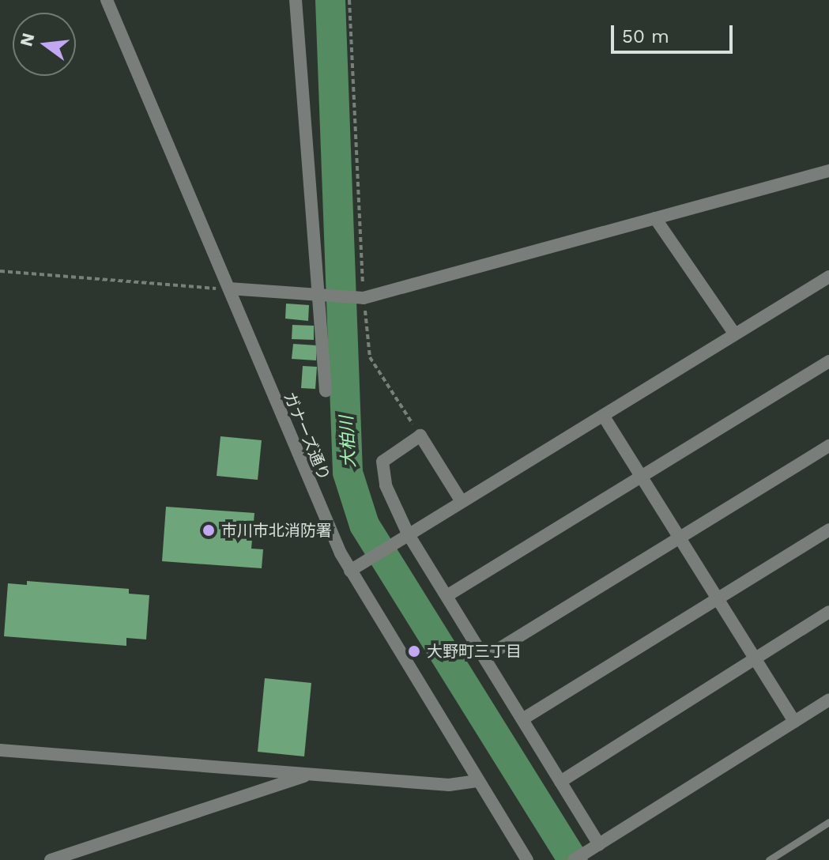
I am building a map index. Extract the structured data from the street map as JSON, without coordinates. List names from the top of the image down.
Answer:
{
  "streets": {
    "street": ["ガナーズ通り"]
  },
  "water": ["大柏川"],
  "places": ["市川市北消防署", "大野町三丁目"],
  "scale_bar": "50 m",
  "north": "left"
}
